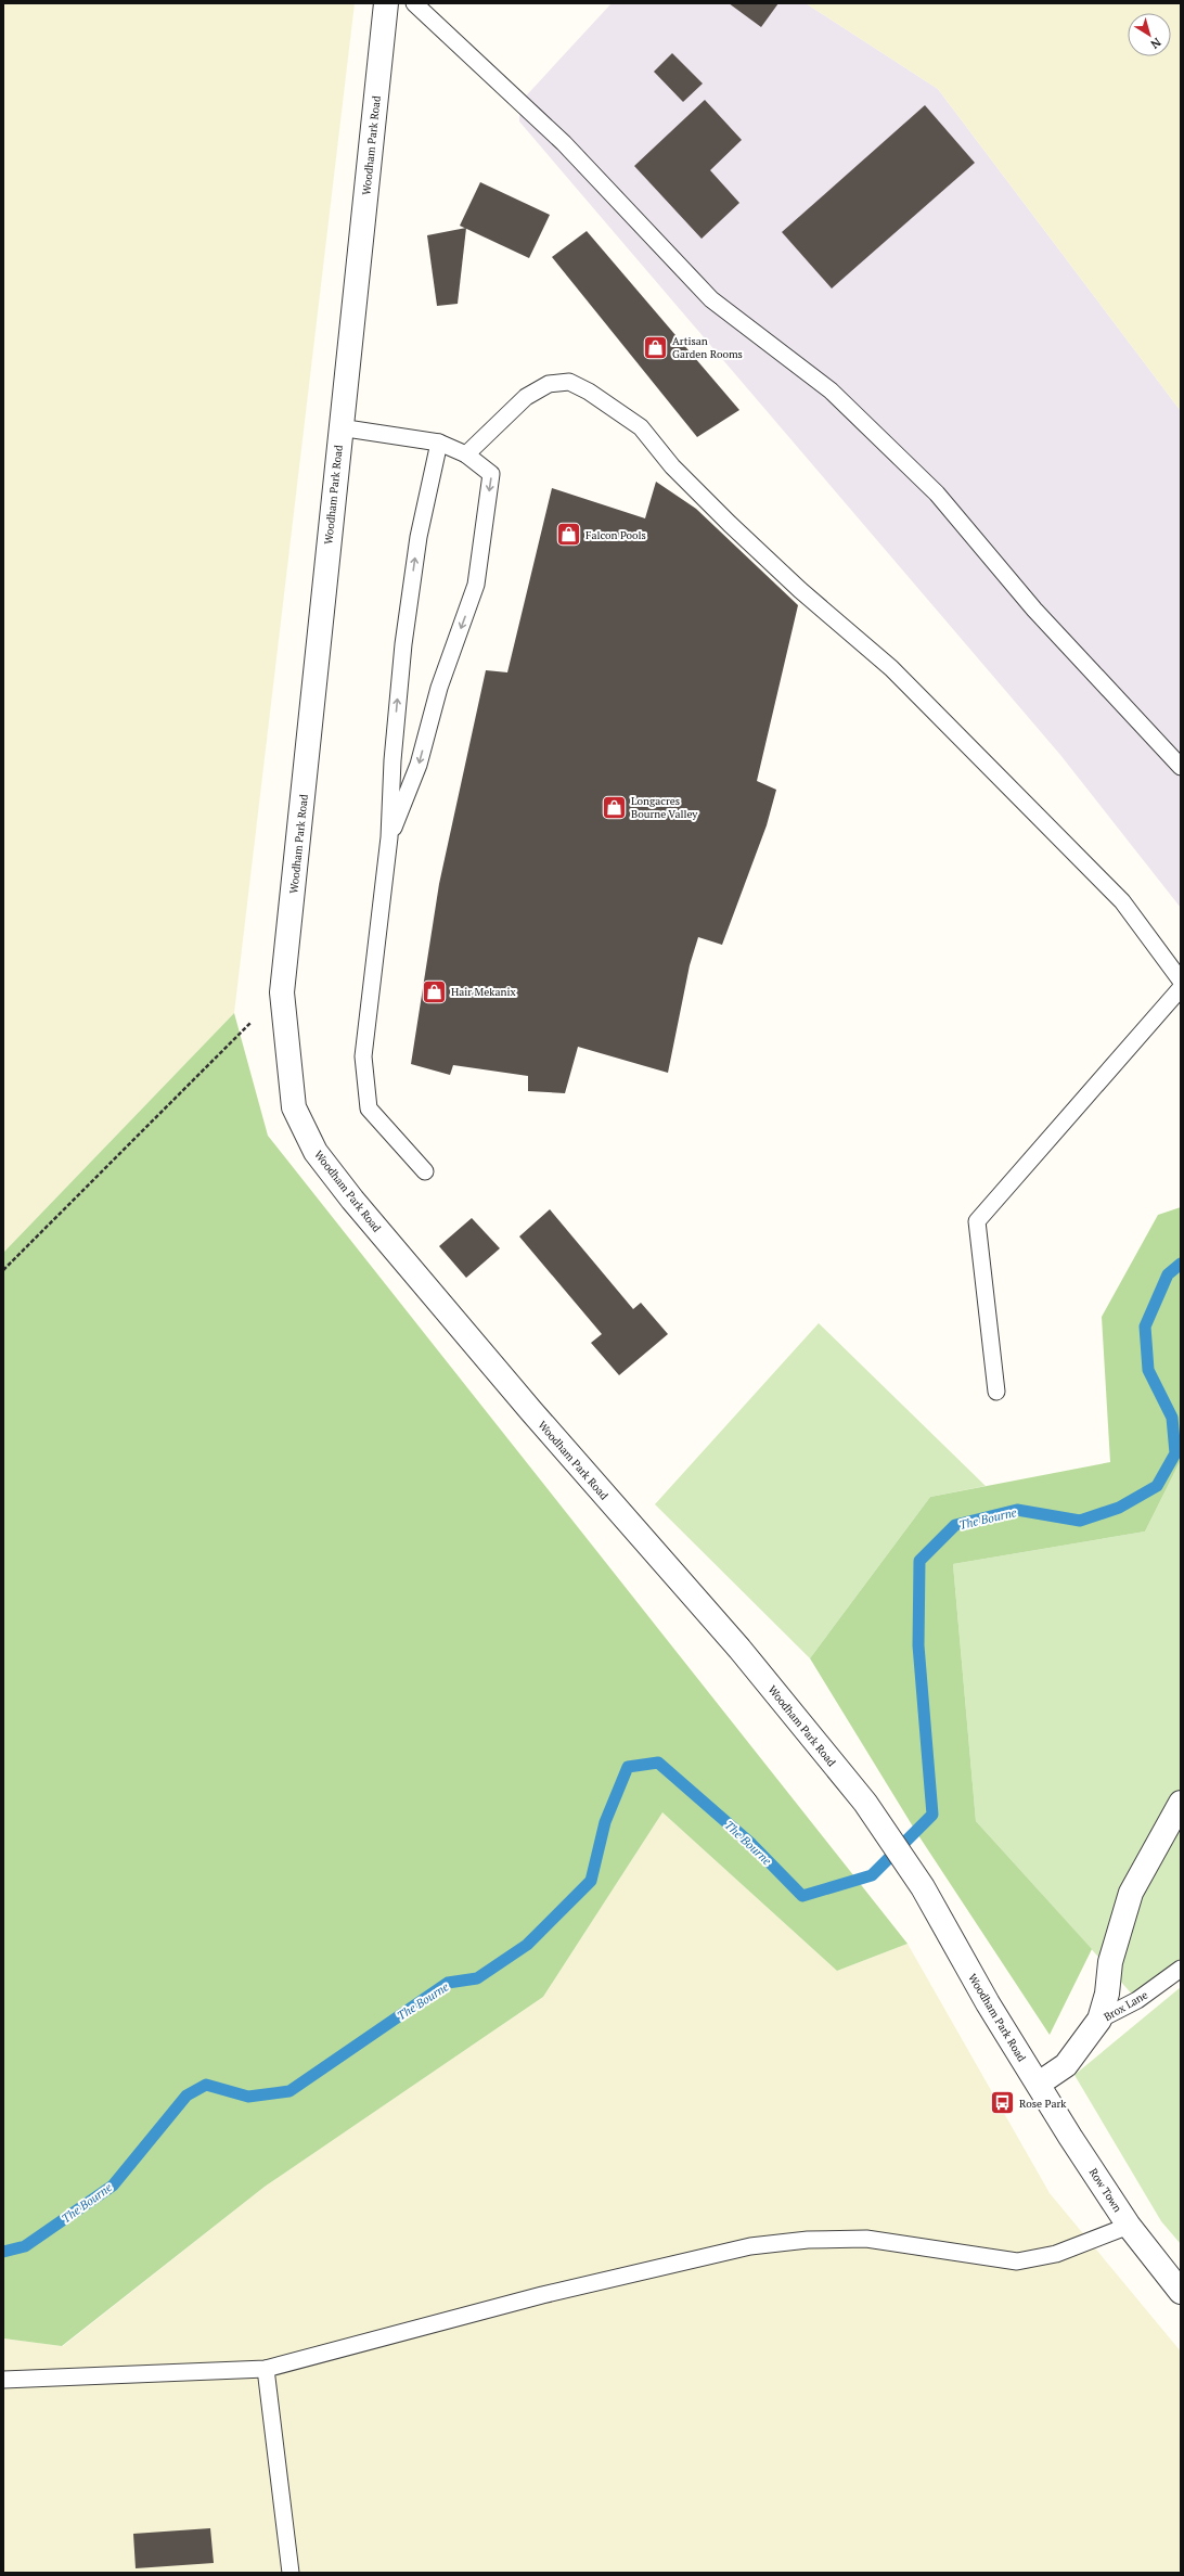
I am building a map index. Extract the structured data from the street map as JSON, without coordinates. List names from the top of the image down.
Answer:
{
  "streets": {
    "street": ["Woodham Park Road", "Brox Lane", "Row Town"]
  },
  "crossings": [
    ["Woodham Park Road", "Brox Lane"],
    ["Woodham Park Road", "Row Town"],
    ["Brox Lane", "Row Town"]
  ],
  "water": ["The Bourne"],
  "places": {
    "shop": [
      "Artisan Garden Rooms",
      "Falcon Pools",
      "Longacres Bourne Valley",
      "Hair Mekanix"
    ],
    "bus stop": ["Rose Park"]
  },
  "north": "bottom right"
}
